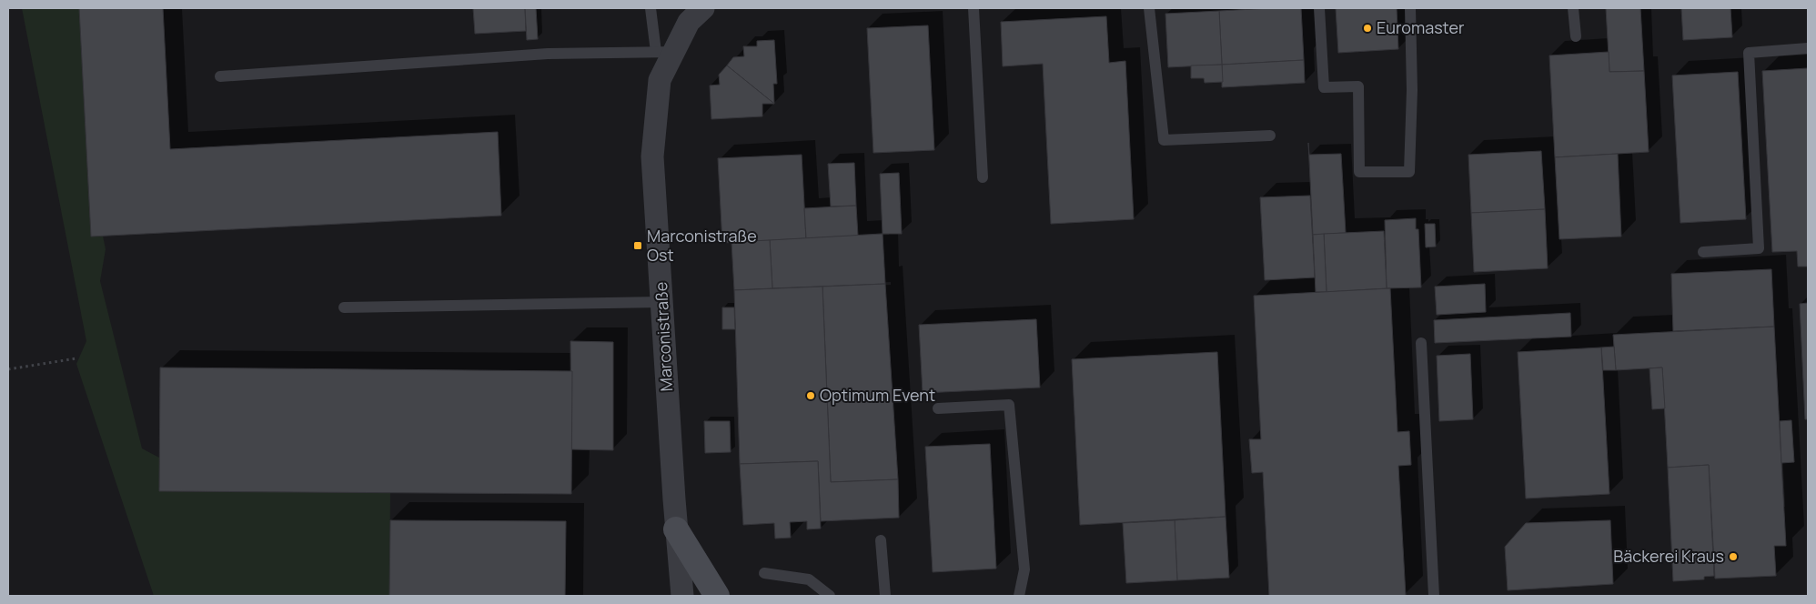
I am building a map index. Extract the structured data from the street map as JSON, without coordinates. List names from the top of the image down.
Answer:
{
  "streets": {
    "street": ["Marconistraße"]
  },
  "places": {
    "other": ["Euromaster", "Optimum Event", "Bäckerei Kraus"],
    "transit": ["Marconistraße Ost"]
  }
}
